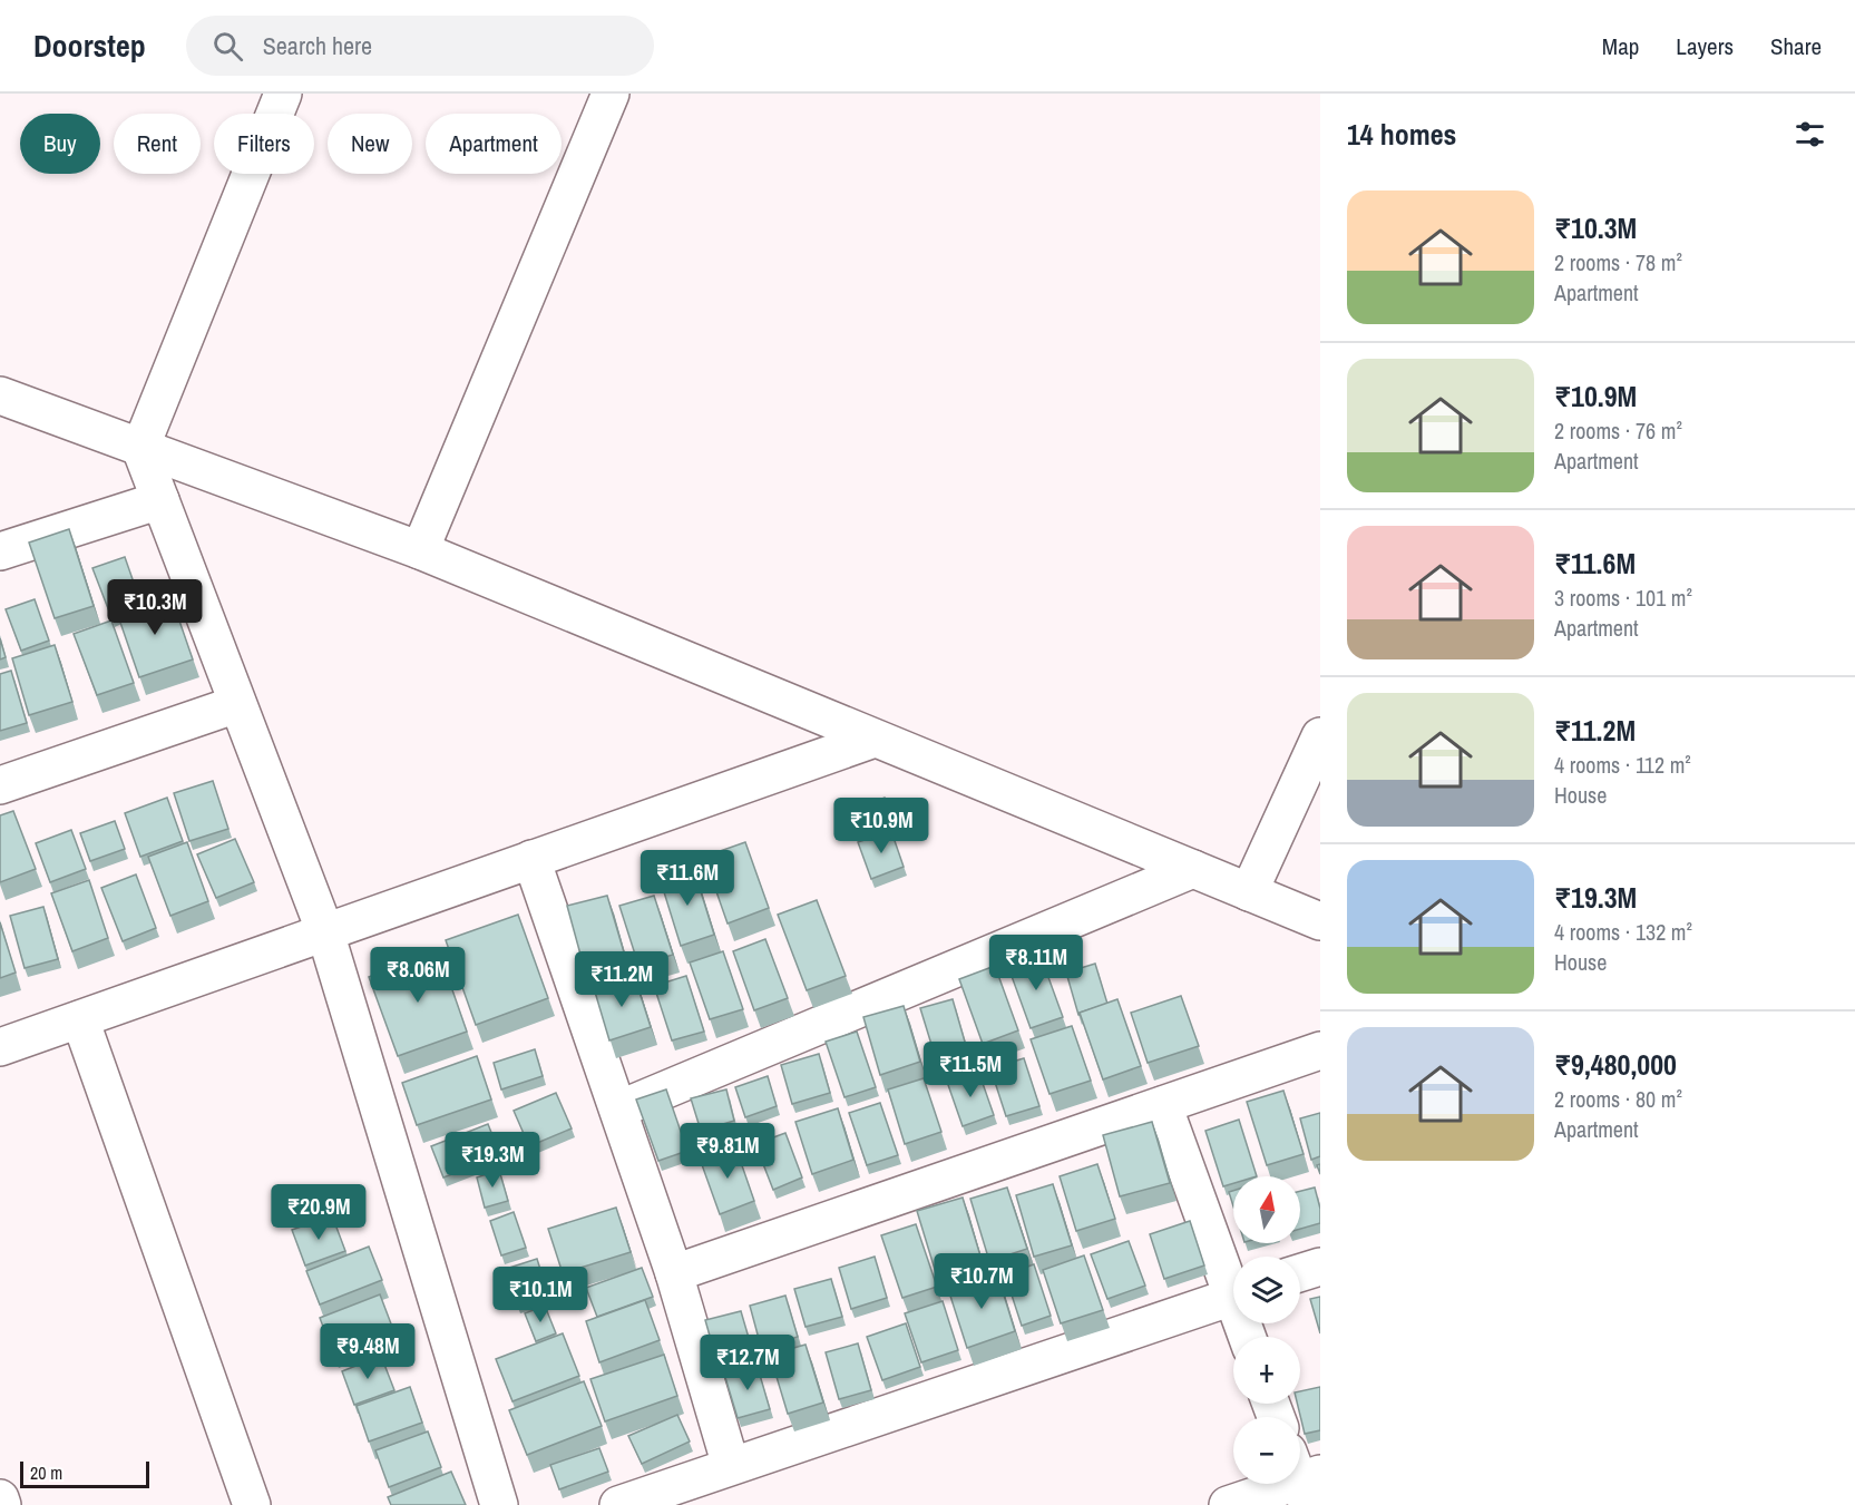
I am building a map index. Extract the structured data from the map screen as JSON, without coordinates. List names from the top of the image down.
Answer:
{
  "scale_bar": "20 m",
  "north": "top",
  "page": {
    "header": "Doorstep",
    "search": "Search here",
    "nav": ["Map", "Layers", "Share"],
    "heading": "14 homes",
    "chip": [
      "Buy",
      "Rent",
      "Filters",
      "New",
      "Apartment"
    ],
    "list": [
      {
        "name": "₹10.3M",
        "note": "2 rooms · 78 m² · Apartment"
      },
      {
        "name": "₹10.9M",
        "note": "2 rooms · 76 m² · Apartment"
      },
      {
        "name": "₹11.6M",
        "note": "3 rooms · 101 m² · Apartment"
      },
      {
        "name": "₹11.2M",
        "note": "4 rooms · 112 m² · House"
      },
      {
        "name": "₹19.3M",
        "note": "4 rooms · 132 m² · House"
      },
      {
        "name": "₹9,480,000",
        "note": "2 rooms · 80 m² · Apartment"
      }
    ],
    "price": [
      "₹10.3M",
      "₹10.9M",
      "₹11.6M",
      "₹8.11M",
      "₹8.06M",
      "₹11.2M",
      "₹11.5M",
      "₹9.81M",
      "₹19.3M",
      "₹20.9M",
      "₹10.7M",
      "₹10.1M",
      "₹9.48M",
      "₹12.7M"
    ],
    "map_buttons": ["+", "−"],
    "scale": "20 m"
  }
}
